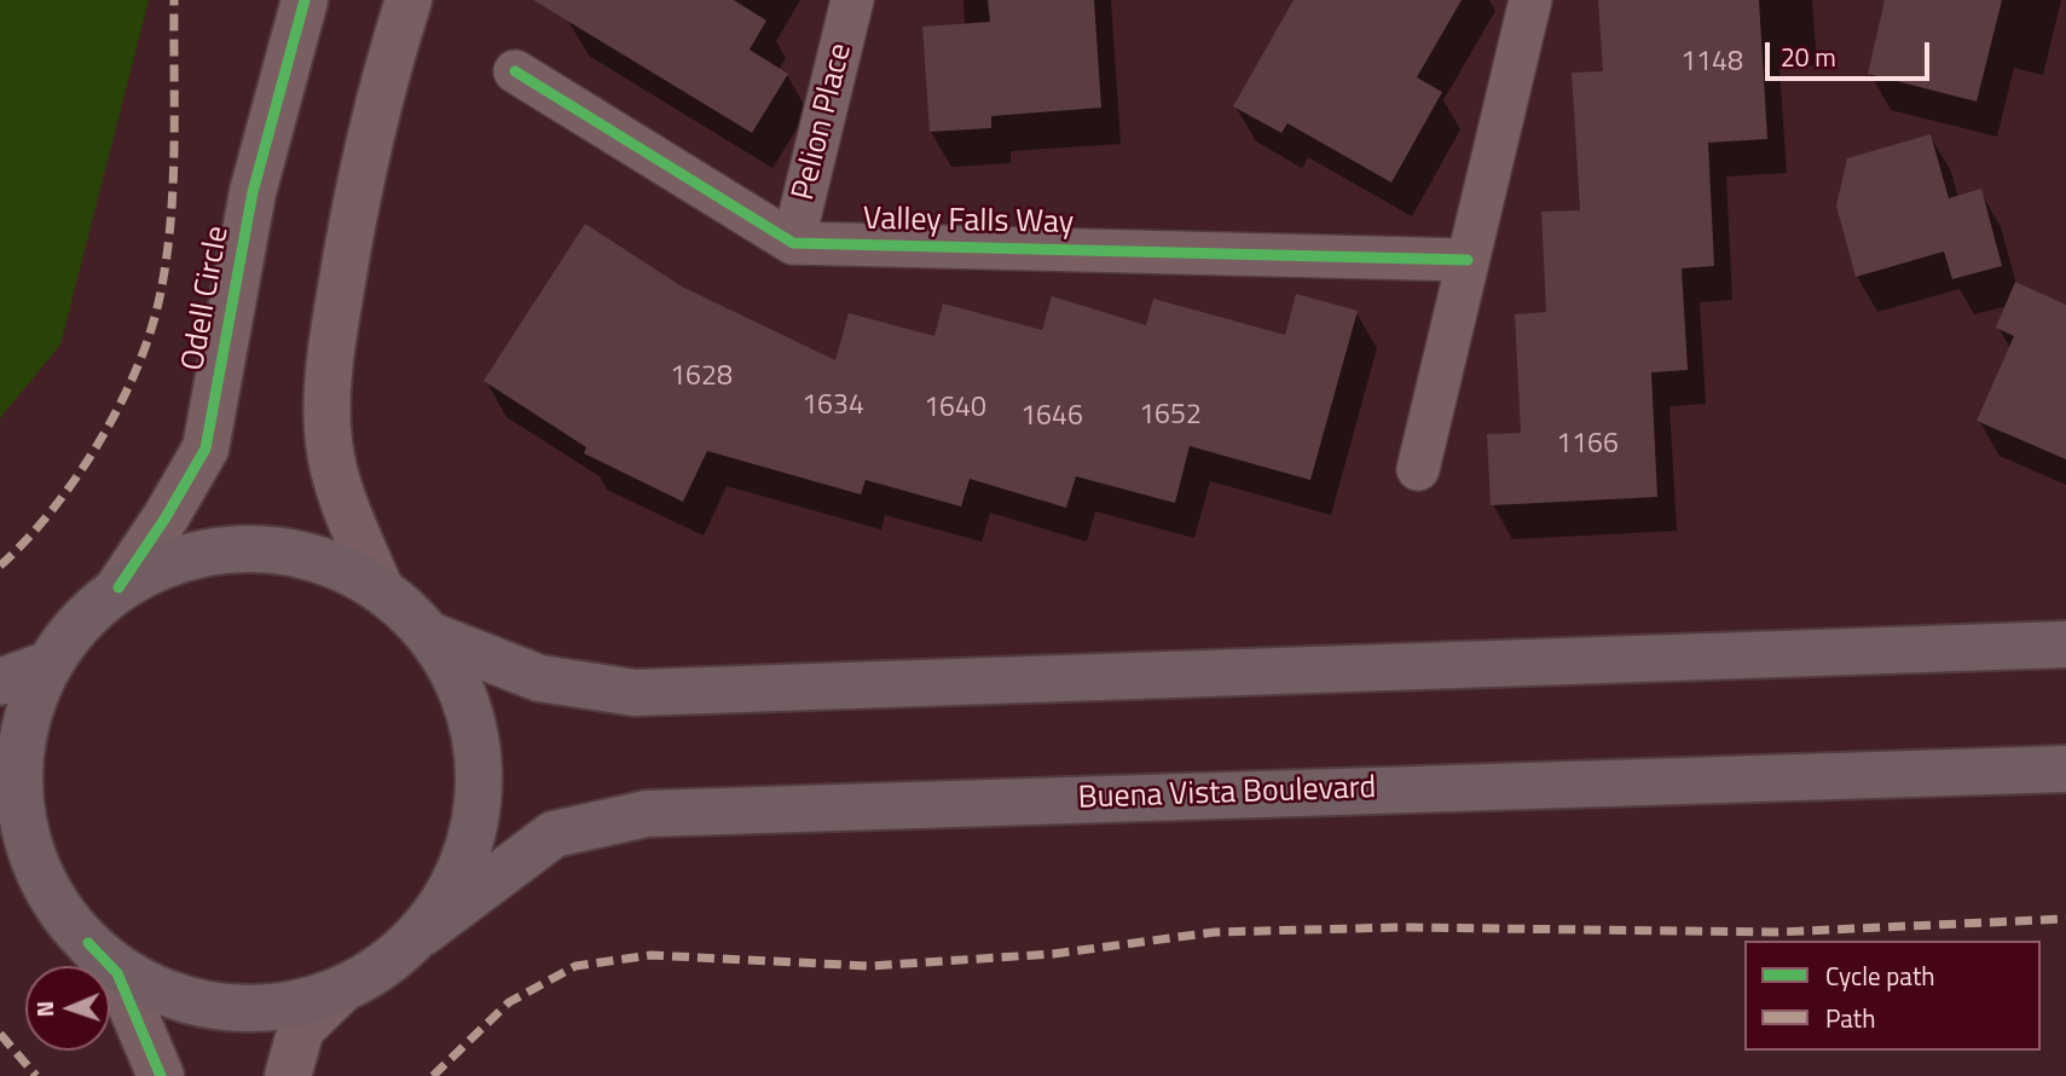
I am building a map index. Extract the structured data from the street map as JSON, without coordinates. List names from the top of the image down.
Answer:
{
  "streets": {
    "main road": ["Buena Vista Boulevard"],
    "street": ["Pelion Place", "Valley Falls Way", "Odell Circle"]
  },
  "crossings": [
    ["Pelion Place", "Valley Falls Way"],
    ["Odell Circle", "Buena Vista Boulevard"]
  ],
  "house_numbers": [
    "1148",
    "1628",
    "1634",
    "1640",
    "1652",
    "1646",
    "1166"
  ],
  "legend": ["Cycle path", "Path"],
  "scale_bar": "20 m",
  "north": "left"
}
